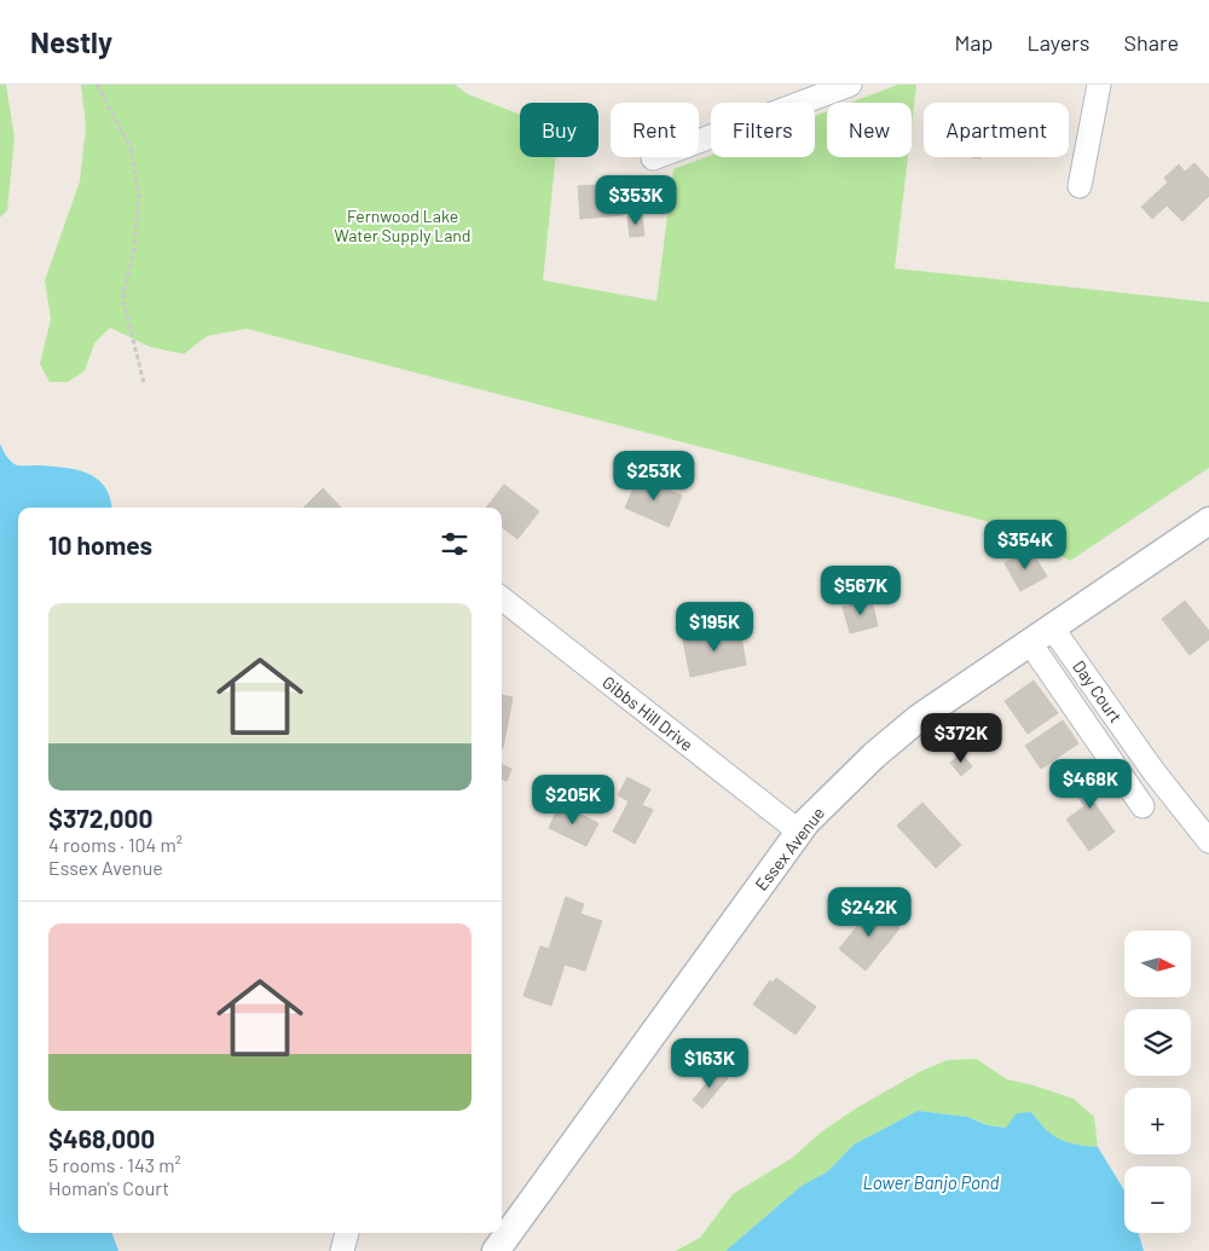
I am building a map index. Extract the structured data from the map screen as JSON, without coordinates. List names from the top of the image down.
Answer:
{
  "streets": {
    "street": ["Day Court", "Gibbs Hill Drive", "Essex Avenue"]
  },
  "crossings": [
    ["Day Court", "Essex Avenue"],
    ["Gibbs Hill Drive", "Essex Avenue"]
  ],
  "water": ["Lower Banjo Pond"],
  "parks": ["Fernwood Lake Water Supply Land"],
  "north": "right",
  "page": {
    "header": "Nestly",
    "nav": ["Map", "Layers", "Share"],
    "chip": [
      "Buy",
      "Rent",
      "Filters",
      "New",
      "Apartment"
    ],
    "price": [
      "$353K",
      "$253K",
      "$354K",
      "$567K",
      "$195K",
      "$372K",
      "$468K",
      "$205K",
      "$242K",
      "$163K"
    ],
    "heading": "10 homes",
    "list": [
      {
        "name": "$372,000",
        "note": "4 rooms · 104 m² · Essex Avenue"
      },
      {
        "name": "$468,000",
        "note": "5 rooms · 143 m² · Homan's Court"
      }
    ],
    "map_buttons": ["+", "−"]
  }
}
